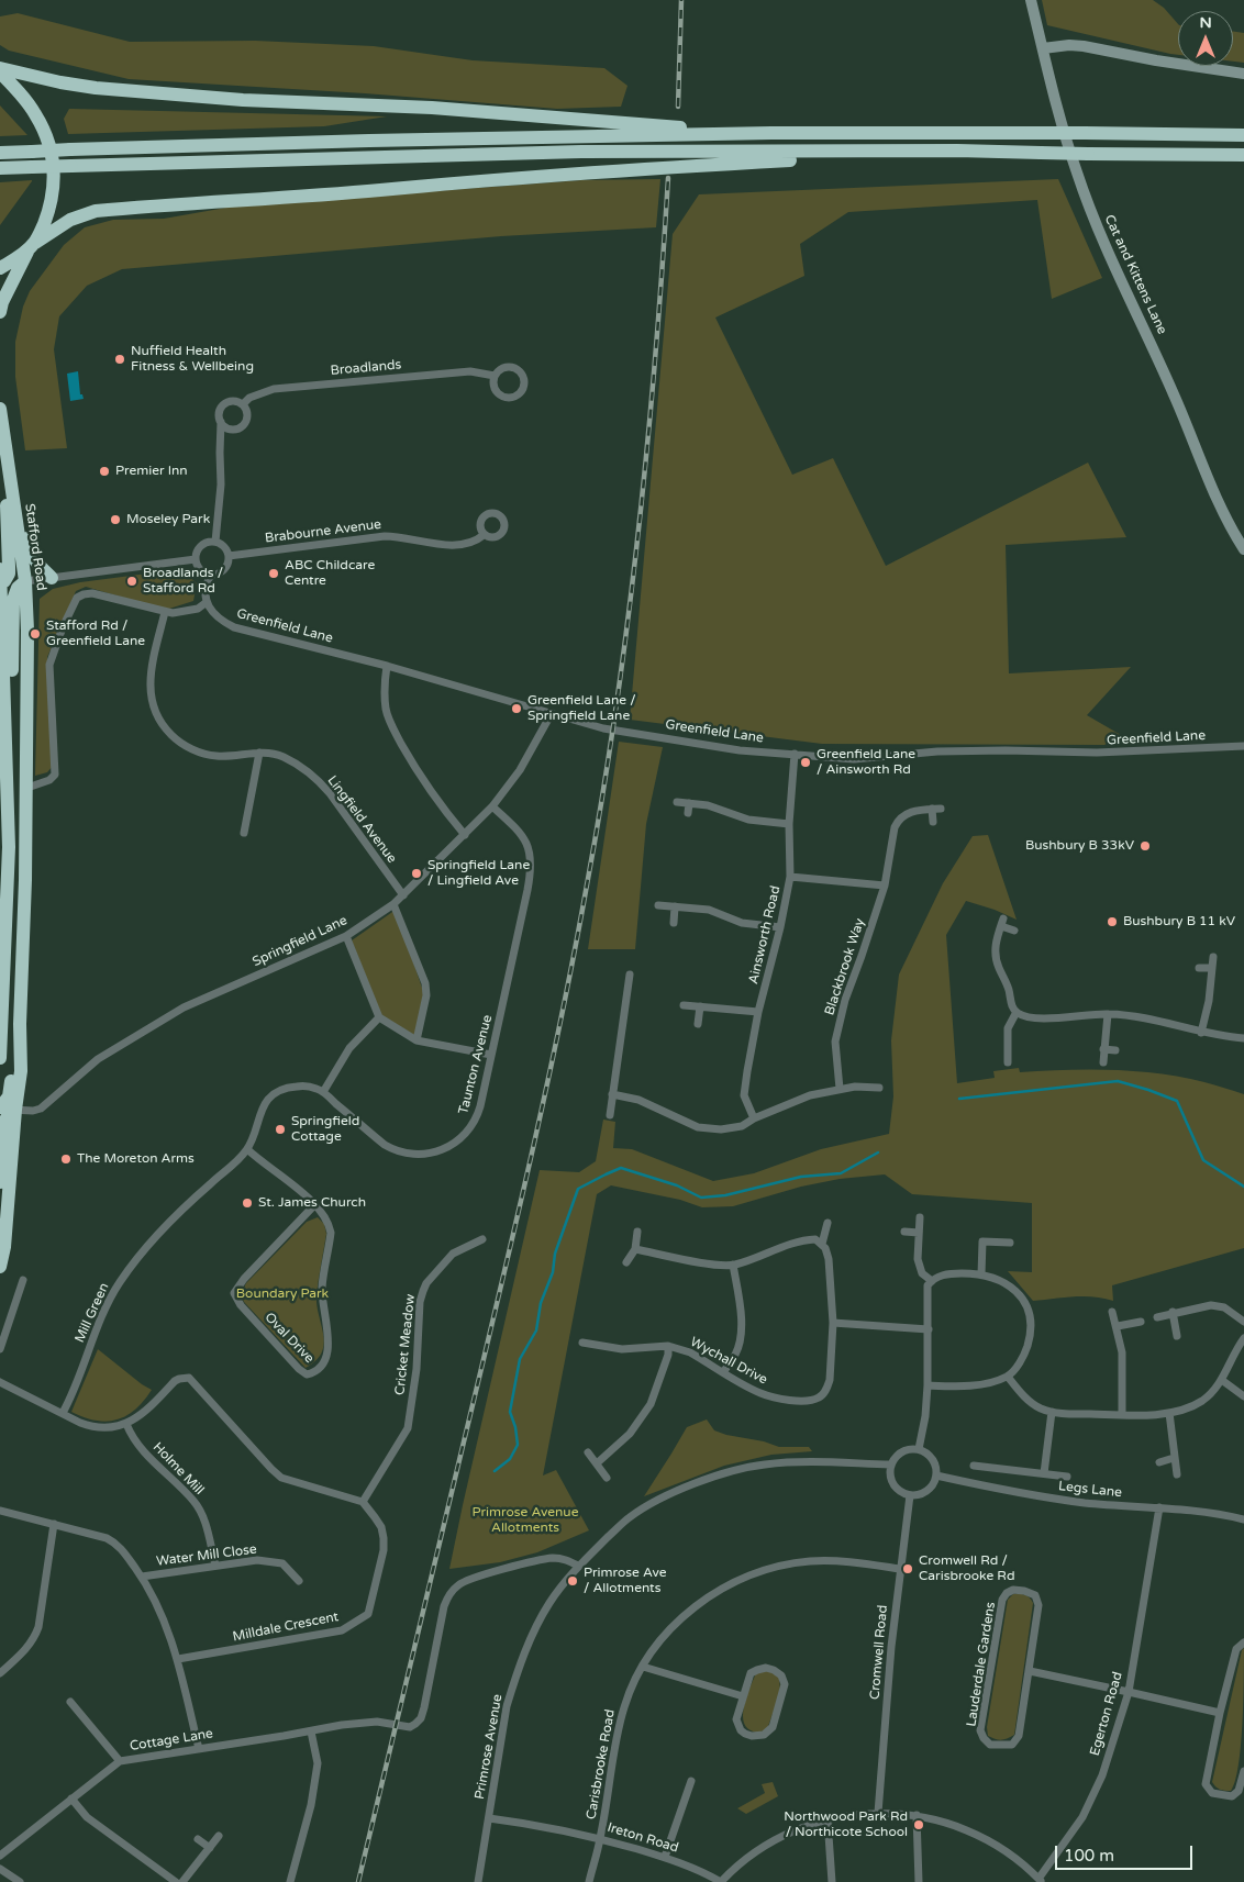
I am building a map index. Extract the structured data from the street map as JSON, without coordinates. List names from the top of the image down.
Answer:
{
  "streets": {
    "highway": ["Stafford Road"],
    "street": [
      "Cat and Kittens Lane",
      "Broadlands",
      "Brabourne Avenue",
      "Greenfield Lane",
      "Lingfield Avenue",
      "Ainsworth Road",
      "Springfield Lane",
      "Blackbrook Way",
      "Taunton Avenue",
      "Mill Green",
      "Oval Drive",
      "Cricket Meadow",
      "Wychall Drive",
      "Holme Mill",
      "Legs Lane",
      "Water Mill Close",
      "Milldale Crescent",
      "Cromwell Road",
      "Lauderdale Gardens",
      "Egerton Road",
      "Cottage Lane",
      "Primrose Avenue",
      "Carisbrooke Road",
      "Ireton Road"
    ]
  },
  "crossings": [
    ["Stafford Road", "Springfield Lane"],
    ["Greenfield Lane", "Ainsworth Road"],
    ["Greenfield Lane", "Springfield Lane"],
    ["Lingfield Avenue", "Springfield Lane"],
    ["Springfield Lane", "Taunton Avenue"],
    ["Taunton Avenue", "Mill Green"],
    ["Taunton Avenue", "Oval Drive"],
    ["Cricket Meadow", "Milldale Crescent"],
    ["Holme Mill", "Water Mill Close"],
    ["Legs Lane", "Cromwell Road"],
    ["Legs Lane", "Egerton Road"],
    ["Legs Lane", "Primrose Avenue"],
    ["Cromwell Road", "Primrose Avenue"],
    ["Cromwell Road", "Carisbrooke Road"],
    ["Cottage Lane", "Primrose Avenue"],
    ["Primrose Avenue", "Ireton Road"],
    ["Carisbrooke Road", "Ireton Road"]
  ],
  "parks": ["Boundary Park", "Primrose Avenue Allotments"],
  "places": [
    "Nuffield Health Fitness & Wellbeing",
    "Premier Inn",
    "Moseley Park",
    "ABC Childcare Centre",
    "Broadlands / Stafford Rd",
    "Stafford Rd / Greenfield Lane",
    "Greenfield Lane / Springfield Lane",
    "Greenfield Lane / Ainsworth Rd",
    "Bushbury B 33kV",
    "Springfield Lane / Lingfield Ave",
    "Bushbury B 11 kV",
    "Springfield Cottage",
    "The Moreton Arms",
    "St. James Church",
    "Cromwell Rd / Carisbrooke Rd",
    "Primrose Ave / Allotments",
    "Northwood Park Rd / Northicote School"
  ],
  "scale_bar": "100 m",
  "north": "top"
}
